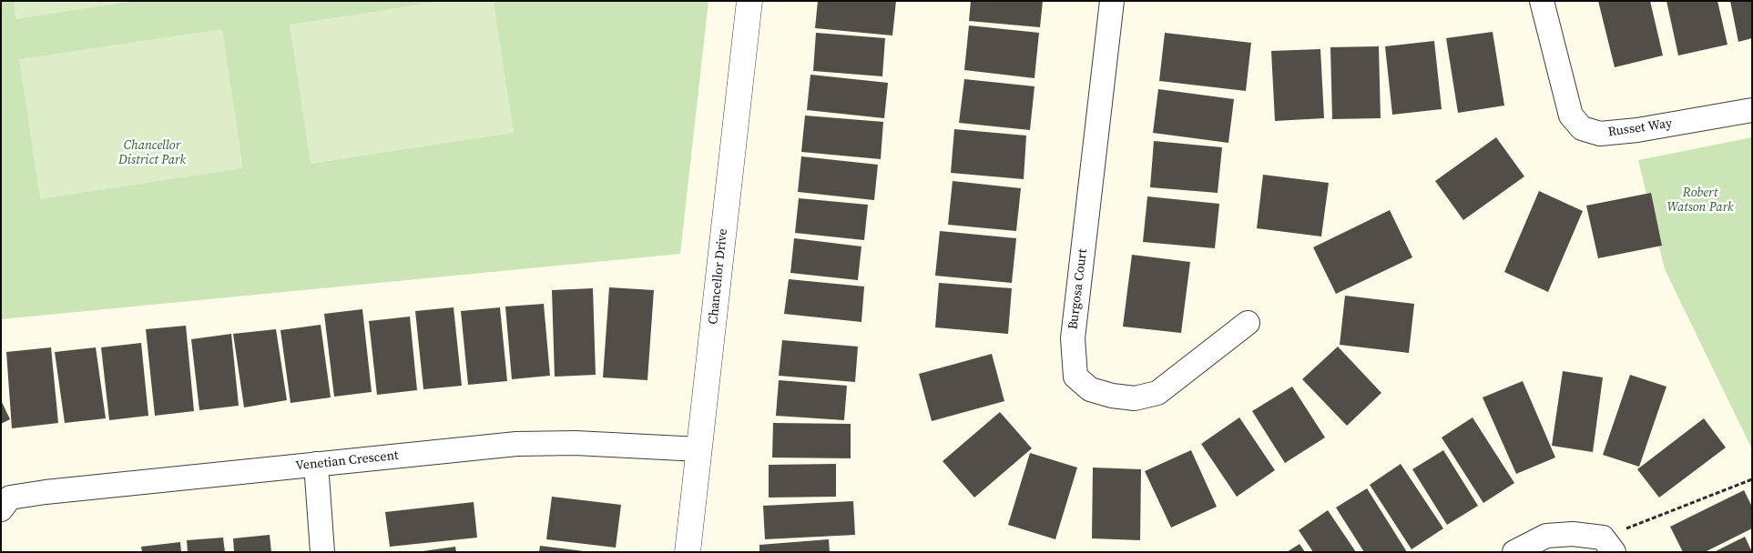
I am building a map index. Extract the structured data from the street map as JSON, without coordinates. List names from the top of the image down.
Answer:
{
  "streets": {
    "street": [
      "Russet Way",
      "Chancellor Drive",
      "Burgosa Court",
      "Venetian Crescent"
    ]
  },
  "crossings": [
    ["Chancellor Drive", "Venetian Crescent"]
  ],
  "parks": ["Chancellor District Park", "Robert Watson Park"]
}
